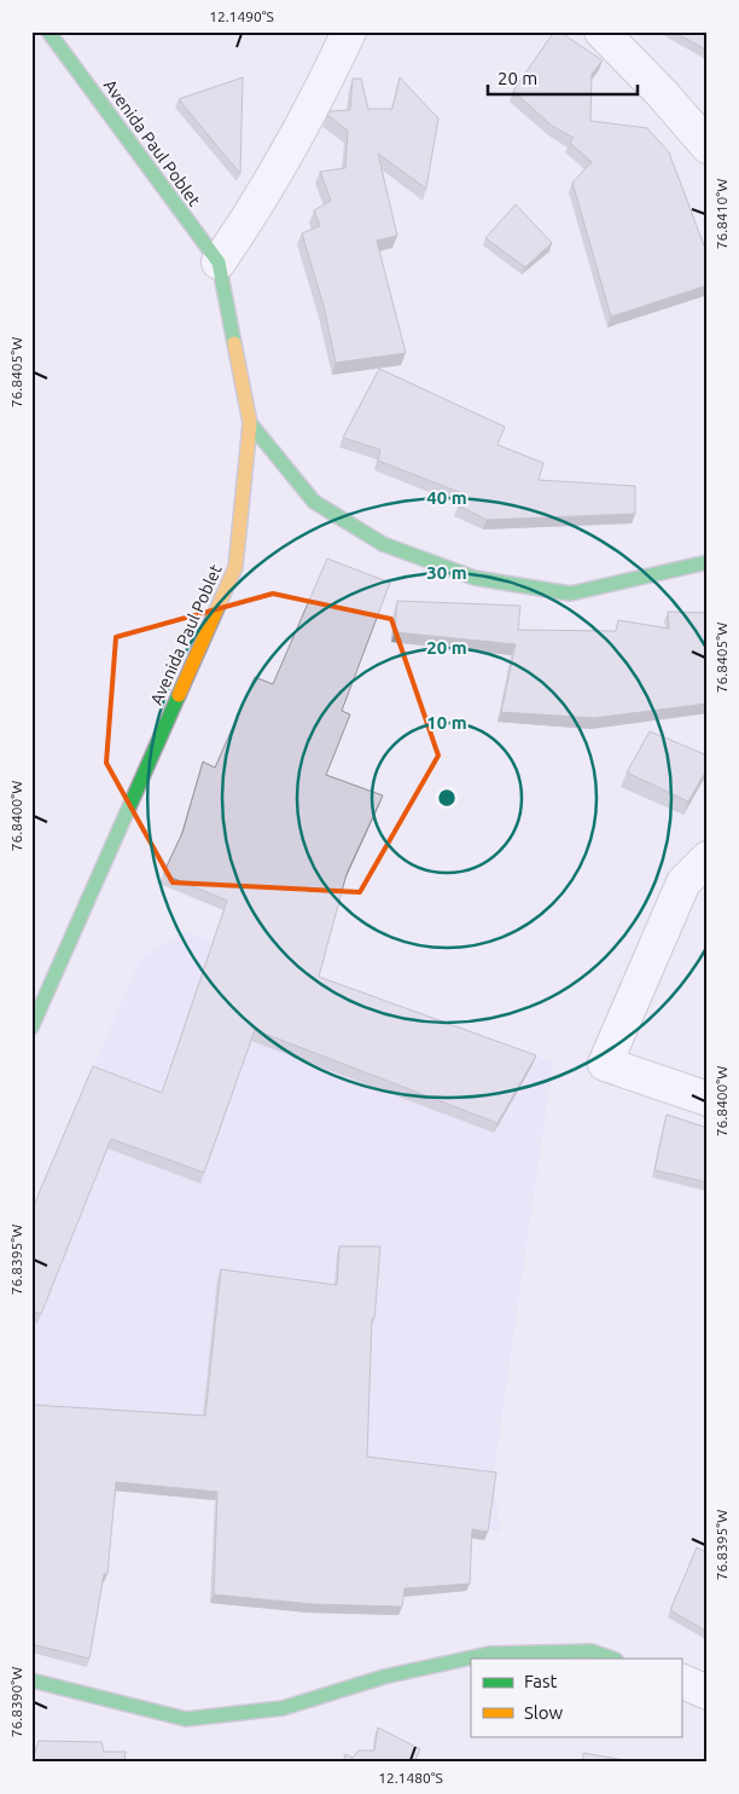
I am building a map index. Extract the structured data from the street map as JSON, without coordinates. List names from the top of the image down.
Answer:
{
  "streets": {
    "street": ["Avenida Paul Poblet"]
  },
  "legend": ["Fast", "Slow"],
  "scale_bar": "20 m",
  "coordinates": [
    "12.1490°S",
    "76.8410°W",
    "76.8405°W",
    "76.8400°W",
    "76.8395°W",
    "76.8390°W",
    "12.1480°S"
  ],
  "rings": [
    "40 m",
    "30 m",
    "20 m",
    "10 m"
  ]
}
